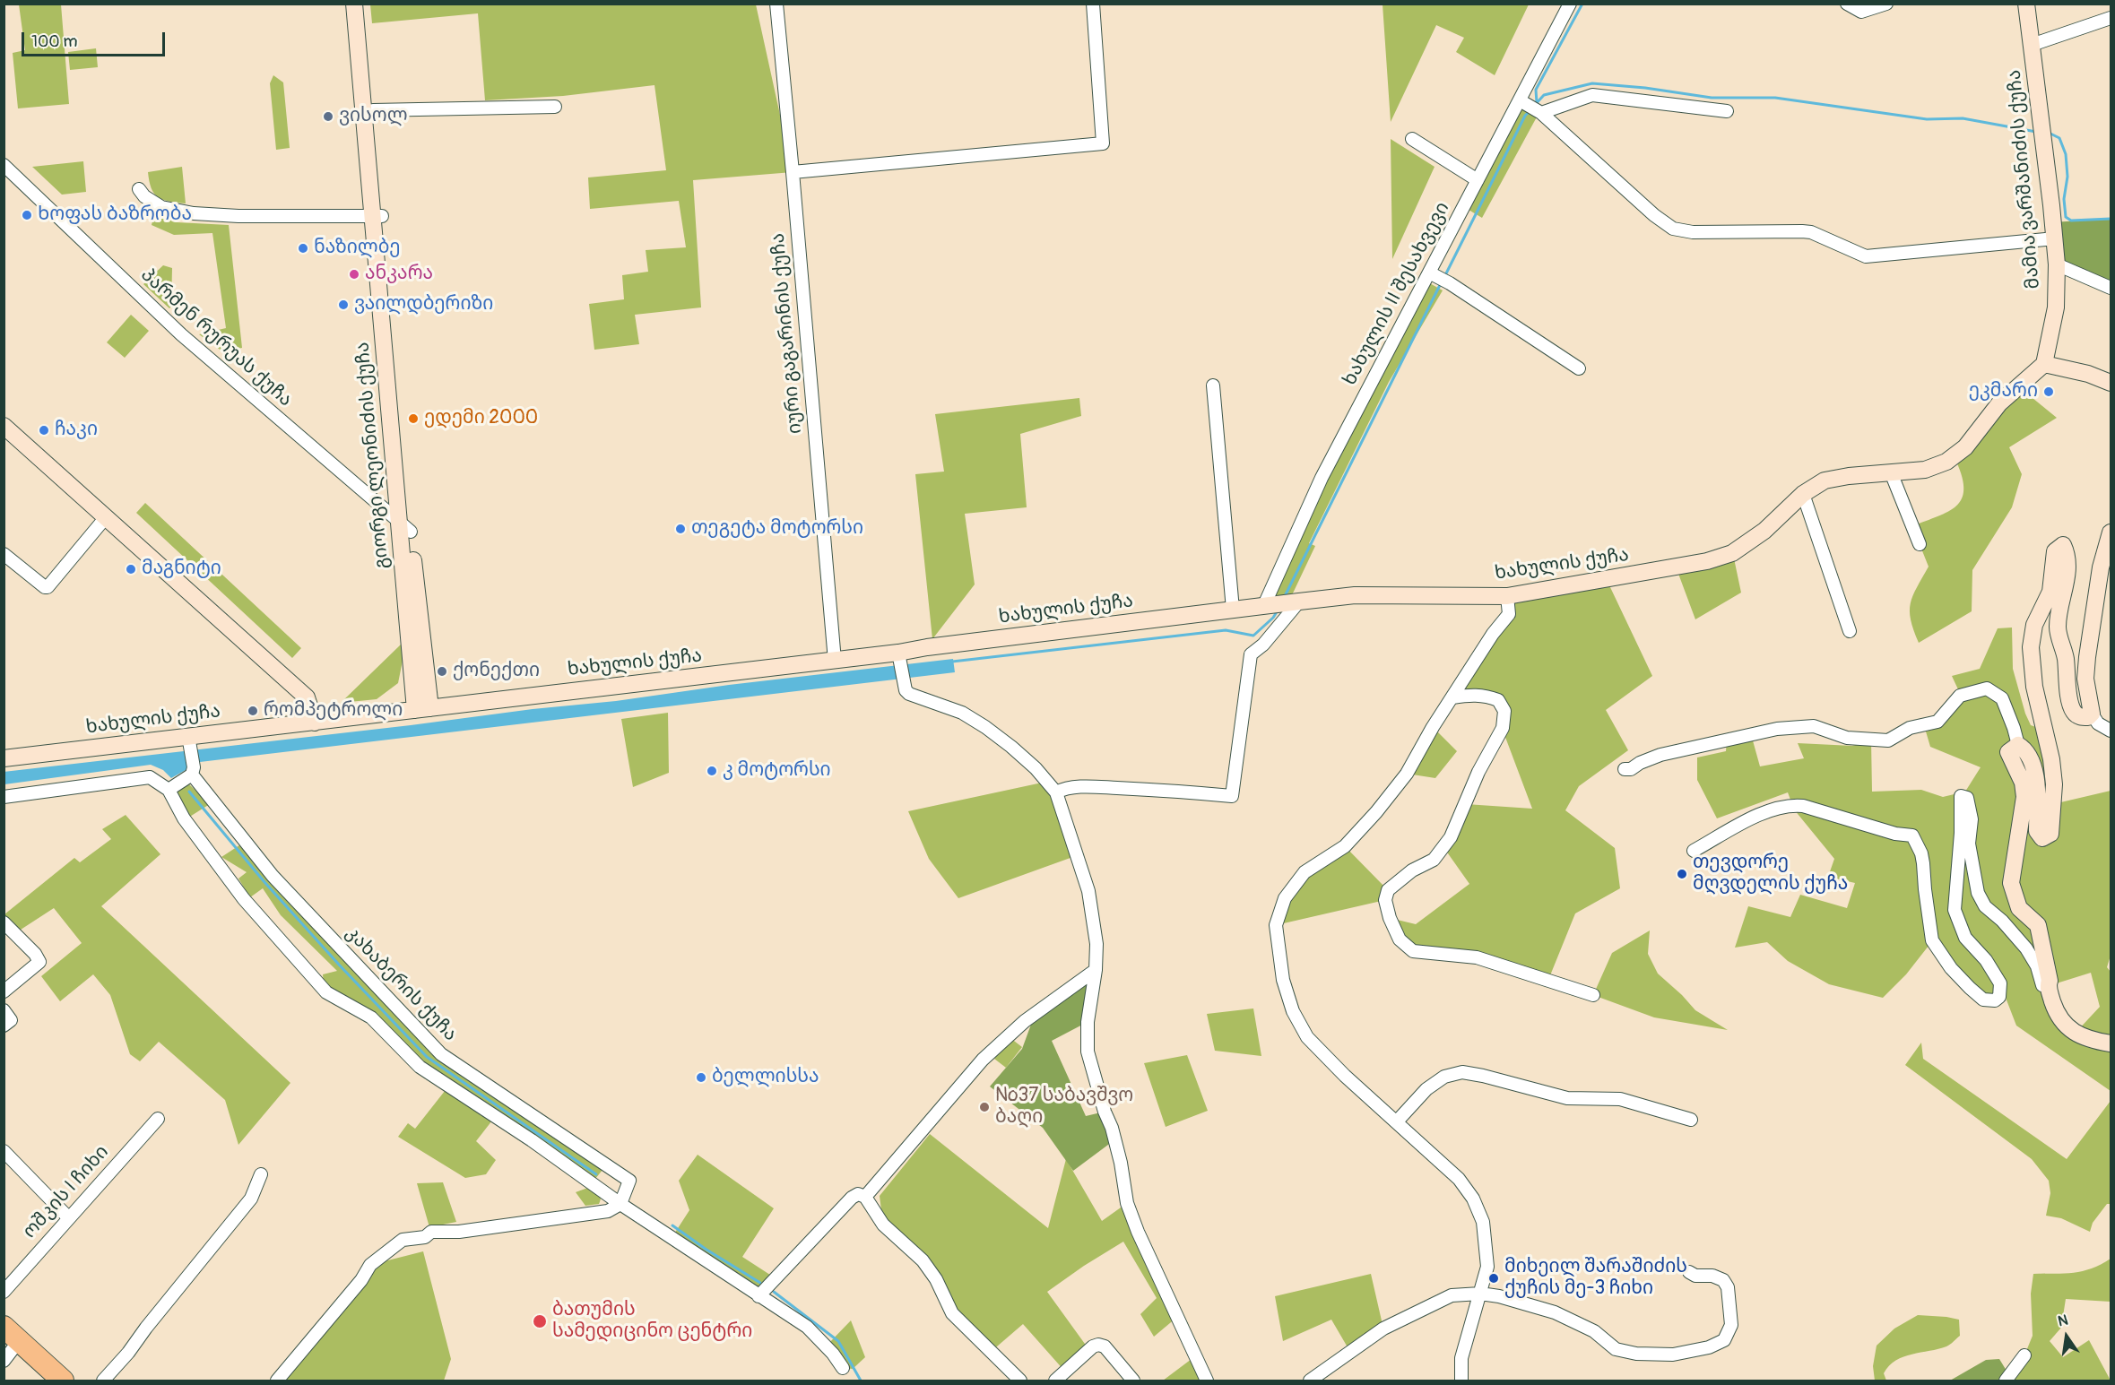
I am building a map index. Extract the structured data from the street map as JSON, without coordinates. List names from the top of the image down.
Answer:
{
  "streets": {
    "street": [
      "მამია ვარშანიძის ქუჩა",
      "ხახულის II შესახვევი",
      "იური გაგარინის ქუჩა",
      "პარმენ რურუას ქუჩა",
      "გიორგი ლეონიძის ქუჩა",
      "ხახულის ქუჩა",
      "კახაბერის ქუჩა",
      "ოშკის I ჩიხი"
    ]
  },
  "crossings": [
    ["ხახულის II შესახვევი", "ხახულის ქუჩა"],
    ["იური გაგარინის ქუჩა", "ხახულის ქუჩა"],
    ["პარმენ რურუას ქუჩა", "გიორგი ლეონიძის ქუჩა"],
    ["გიორგი ლეონიძის ქუჩა", "ხახულის ქუჩა"]
  ],
  "places": [
    "ვისოლ",
    "Ხოფას Ბაზრობა",
    "ნაზილბე",
    "ანკარა",
    "ვაილდბერიზი",
    "ეკმარი",
    "ედემი 2000",
    "ჩაკი",
    "თეგეტა მოტორსი",
    "მაგნიტი",
    "ქონექთი",
    "რომპეტროლი",
    "კ მოტორსი",
    "თევდორე მღვდელის ქუჩა",
    "ბელლისსა",
    "№37 საბავშვო ბაღი",
    "მიხეილ შარაშიძის ქუჩის მე-3 ჩიხი",
    "ბათუმის სამედიცინო ცენტრი"
  ],
  "scale_bar": "100 m",
  "north": "top"
}
